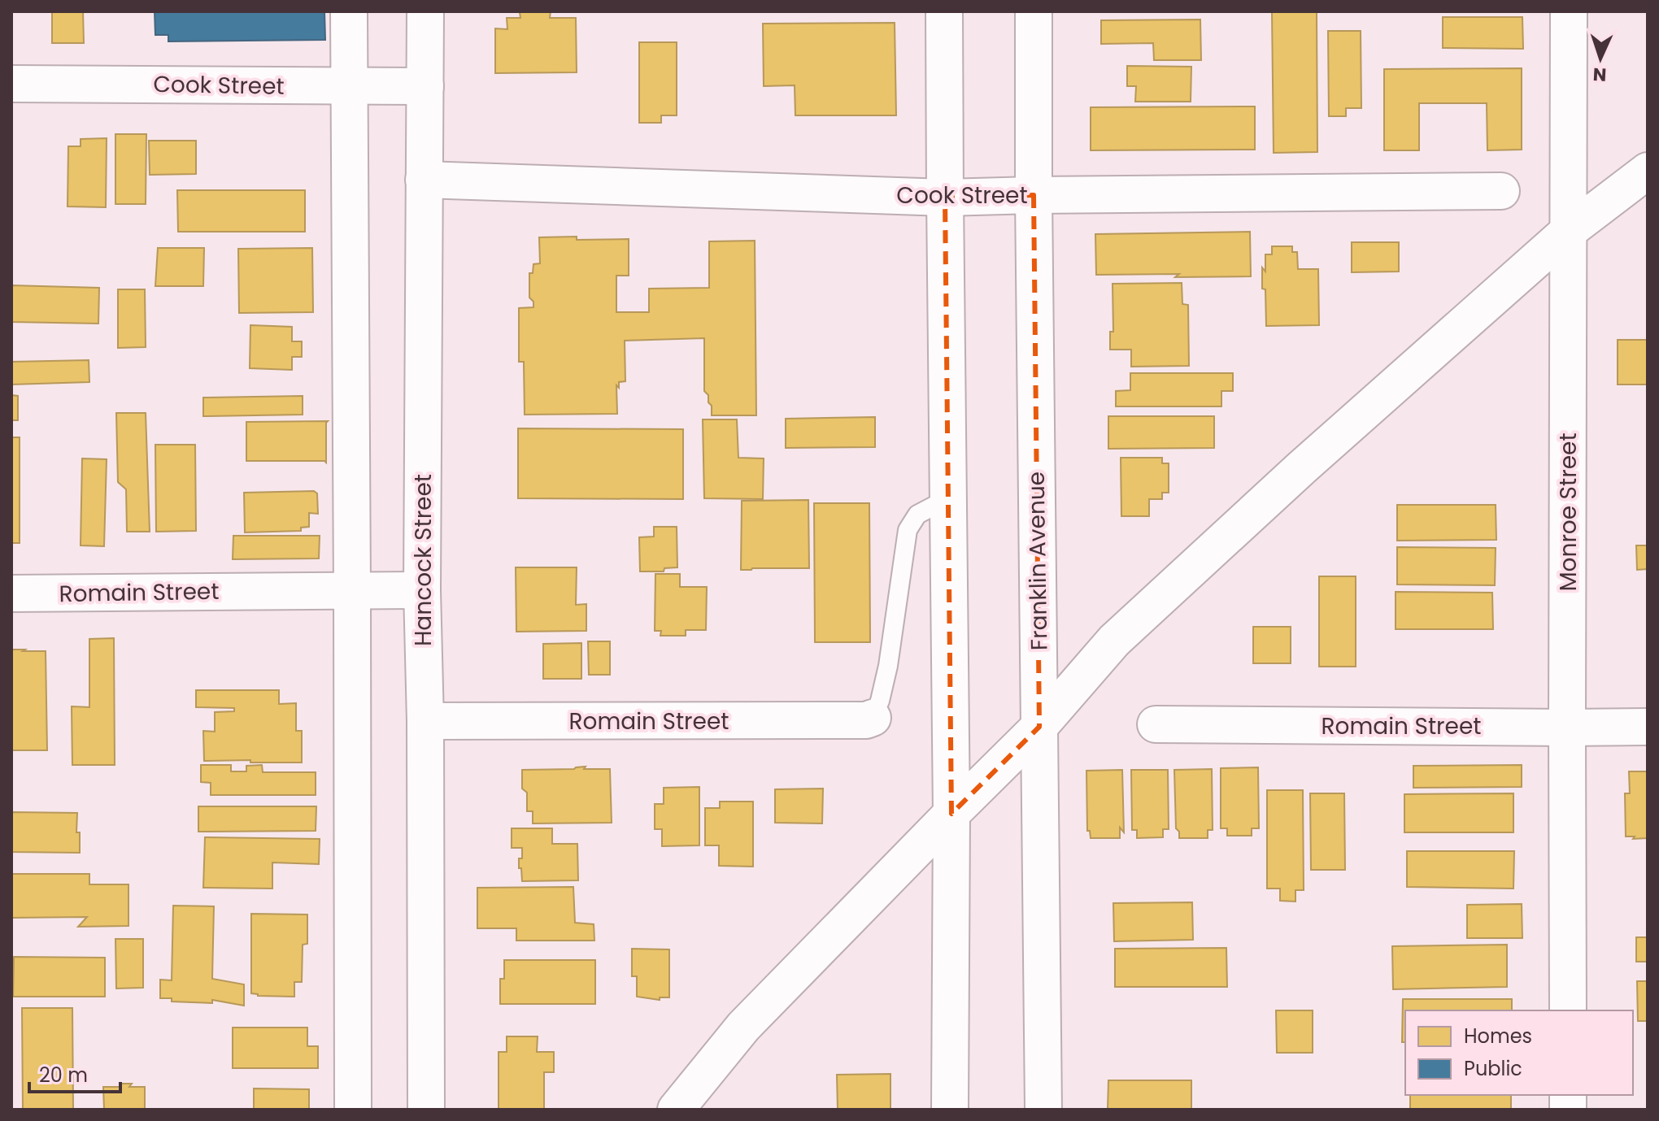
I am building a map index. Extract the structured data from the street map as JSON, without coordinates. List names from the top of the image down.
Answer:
{
  "streets": {
    "street": [
      "Cook Street",
      "Monroe Street",
      "Hancock Street",
      "Franklin Avenue",
      "Romain Street"
    ]
  },
  "crossings": [
    ["Cook Street", "Hancock Street"],
    ["Cook Street", "Franklin Avenue"],
    ["Monroe Street", "Romain Street"],
    ["Hancock Street", "Romain Street"]
  ],
  "legend": ["Homes", "Public"],
  "scale_bar": "20 m",
  "north": "bottom"
}
